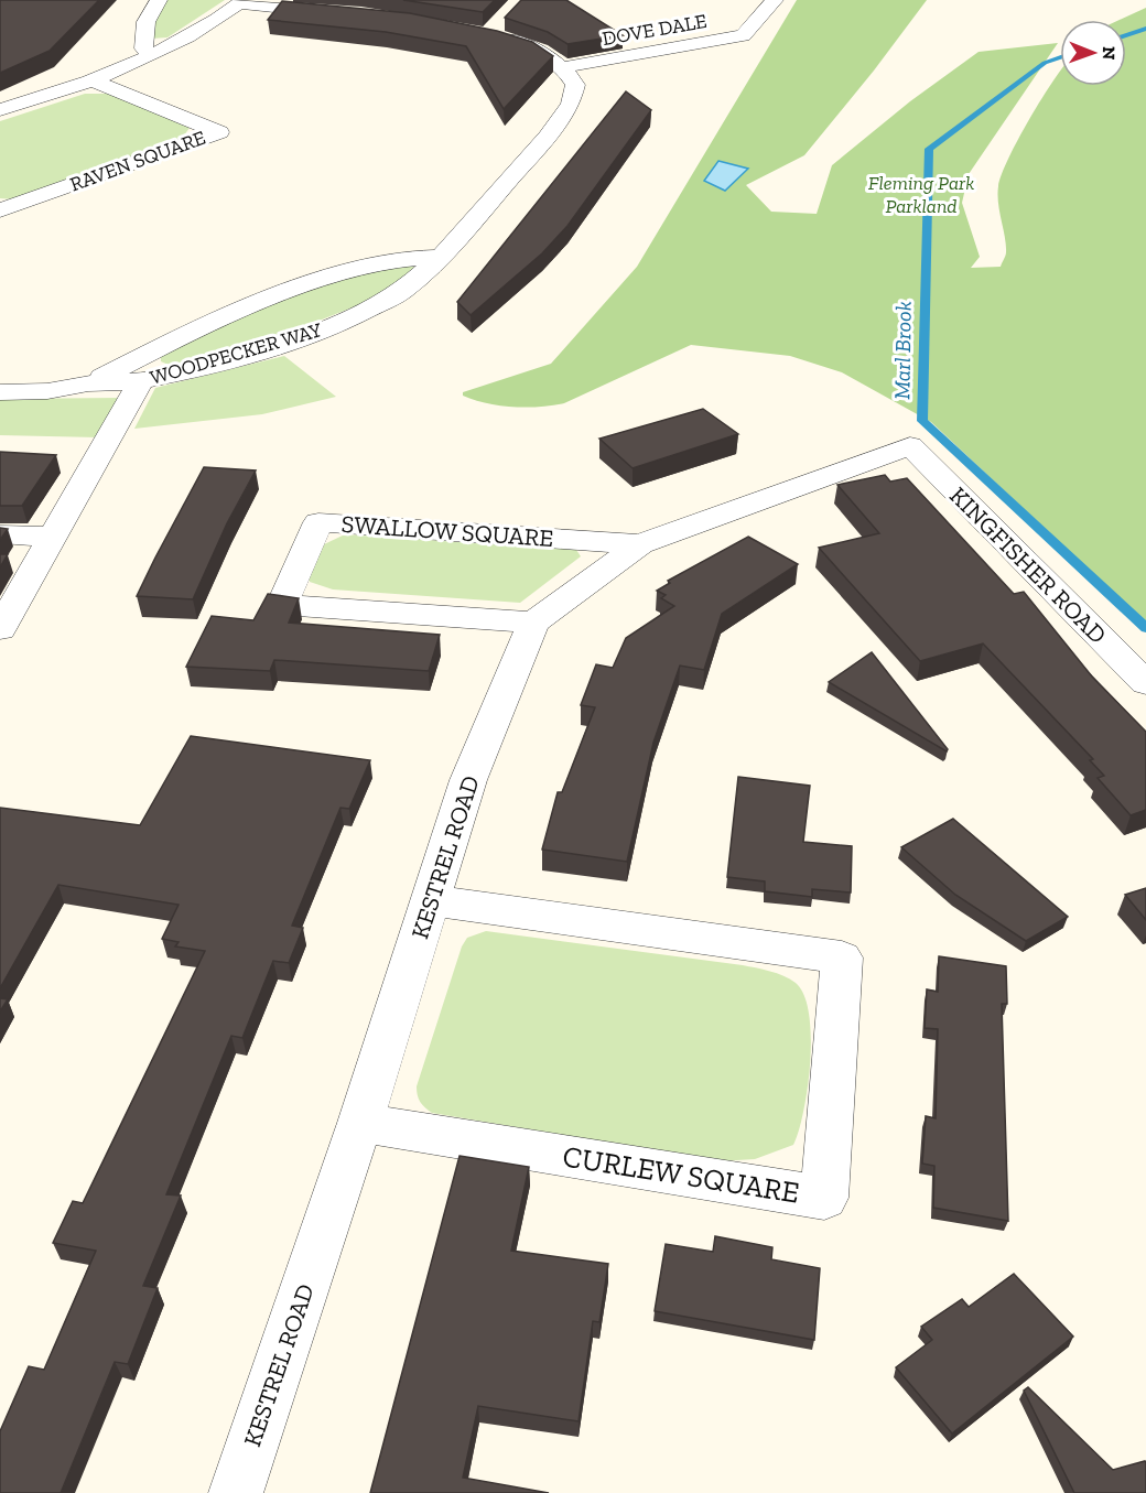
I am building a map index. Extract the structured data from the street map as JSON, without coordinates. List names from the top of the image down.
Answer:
{
  "streets": {
    "street": [
      "DOVE DALE",
      "RAVEN SQUARE",
      "WOODPECKER WAY",
      "SWALLOW SQUARE",
      "KINGFISHER ROAD",
      "KESTREL ROAD",
      "CURLEW SQUARE"
    ]
  },
  "crossings": [
    ["DOVE DALE", "WOODPECKER WAY"],
    ["SWALLOW SQUARE", "KINGFISHER ROAD"],
    ["SWALLOW SQUARE", "KESTREL ROAD"],
    ["KESTREL ROAD", "CURLEW SQUARE"]
  ],
  "water": ["Marl Brook"],
  "parks": ["Fleming Park Parkland"],
  "north": "right"
}
